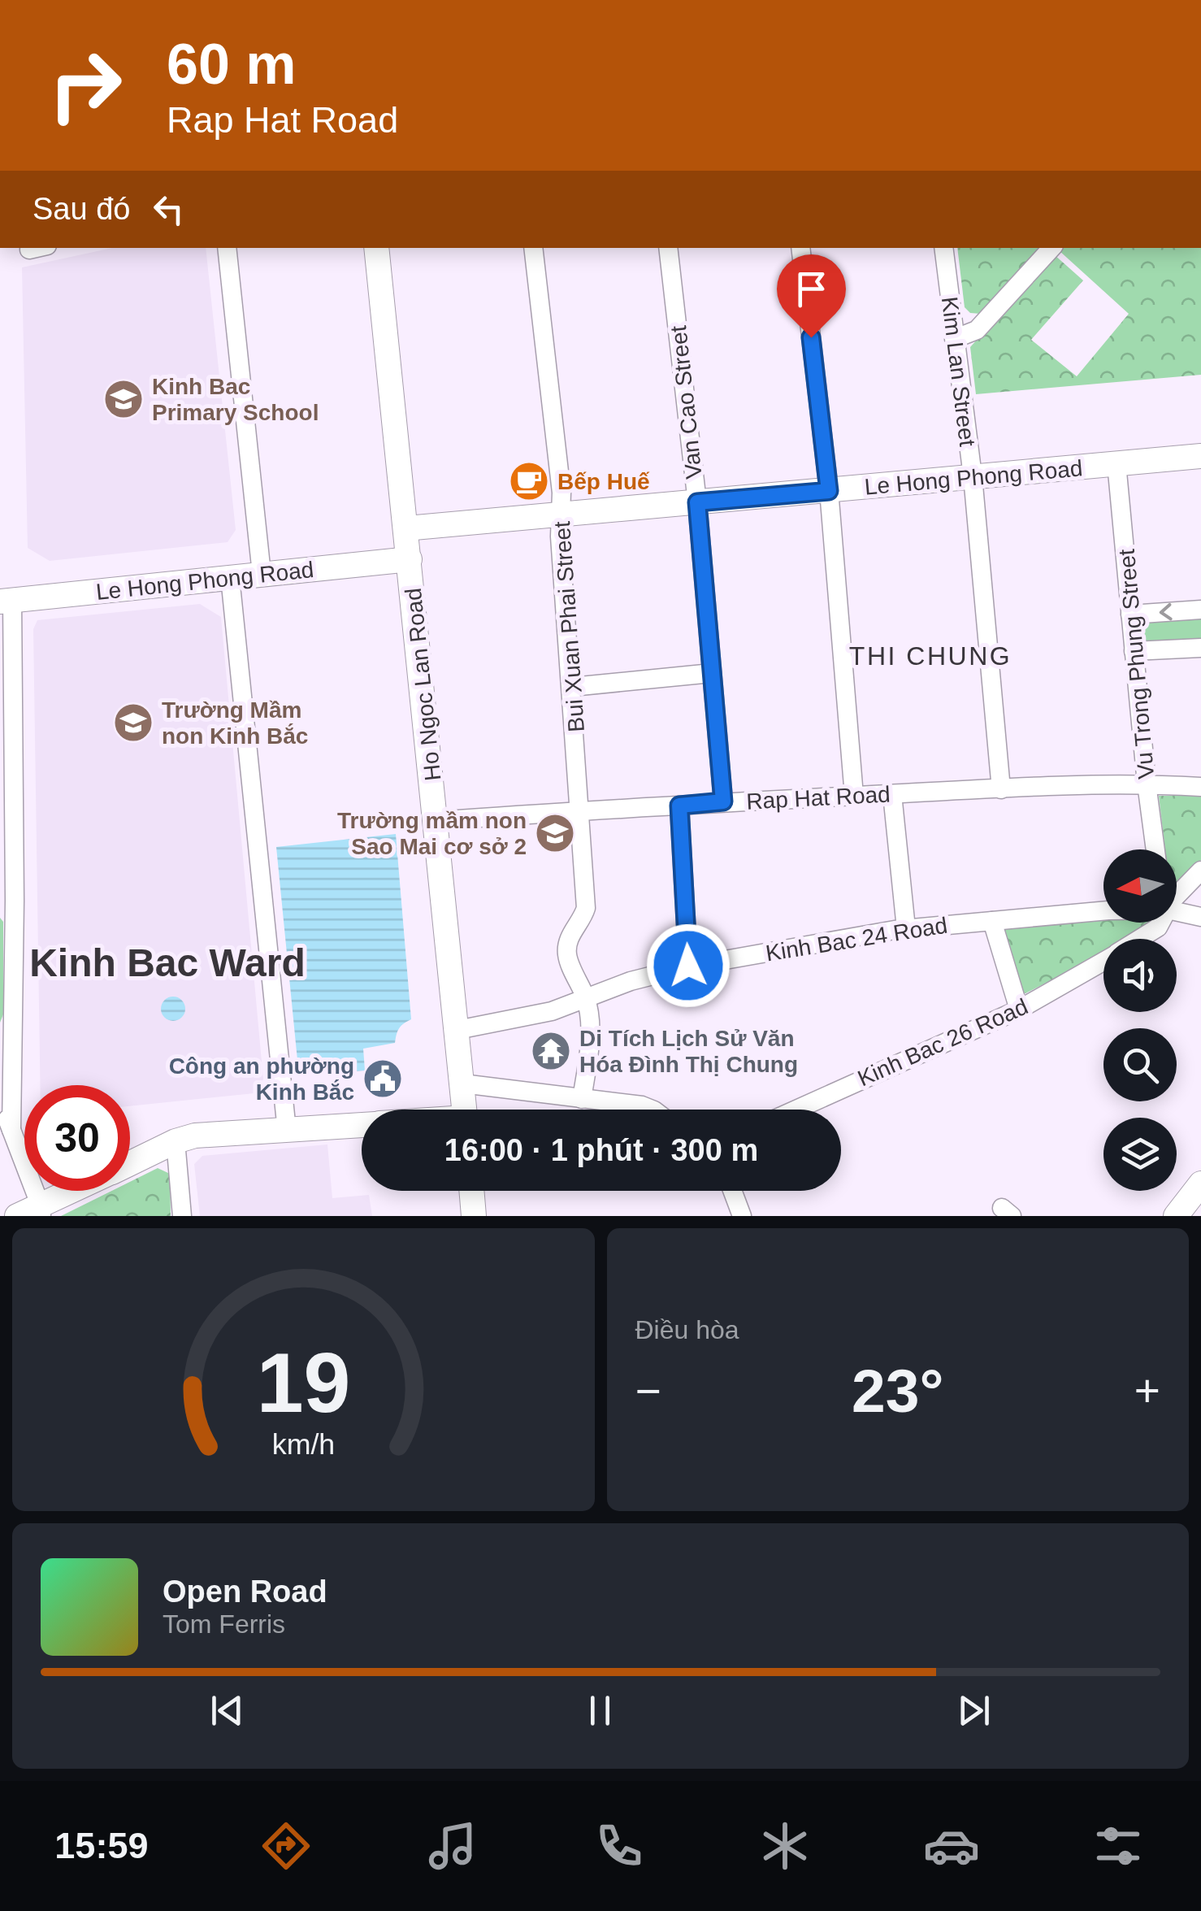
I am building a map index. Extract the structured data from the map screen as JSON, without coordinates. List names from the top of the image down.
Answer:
{
  "streets": {
    "street": [
      "Kim Lan Street",
      "Van Cao Street",
      "Le Hong Phong Road",
      "Bui Xuan Phai Street",
      "Vu Trong Phung Street",
      "Ho Ngoc Lan Road",
      "Rap Hat Road",
      "Kinh Bac 24 Road",
      "Kinh Bac 26 Road"
    ]
  },
  "crossings": [
    ["Kim Lan Street", "Le Hong Phong Road"],
    ["Kim Lan Street", "Rap Hat Road"],
    ["Van Cao Street", "Le Hong Phong Road"],
    ["Van Cao Street", "Rap Hat Road"],
    ["Le Hong Phong Road", "Bui Xuan Phai Street"],
    ["Le Hong Phong Road", "Vu Trong Phung Street"],
    ["Le Hong Phong Road", "Ho Ngoc Lan Road"],
    ["Bui Xuan Phai Street", "Rap Hat Road"],
    ["Bui Xuan Phai Street", "Kinh Bac 24 Road"],
    ["Vu Trong Phung Street", "Rap Hat Road"],
    ["Ho Ngoc Lan Road", "Rap Hat Road"],
    ["Ho Ngoc Lan Road", "Kinh Bac 24 Road"]
  ],
  "districts": ["THI CHUNG", "Kinh Bac Ward"],
  "places": {
    "school or university": ["Kinh Bac Primary School", "Trường Mầm non Kinh Bắc", "Trường mầm non Sao Mai cơ sở 2"],
    "cafe": ["Bếp Huế"],
    "temple": ["Di Tích Lịch Sử Văn Hóa Đình Thị Chung"],
    "public building": ["Công an phường Kinh Bắc"]
  },
  "north": "left",
  "page": {
    "turn": ["60 m", "Rap Hat Road"],
    "then": "Sau đó",
    "limit": "30",
    "trip": "16:00 · 1 phút · 300 m",
    "tile": "Điều hòa",
    "heat": ["−", "23°", "+"],
    "song": ["Open Road", "Tom Ferris"],
    "tabs": "15:59",
    "gauge": ["19", "km/h"]
  }
}
